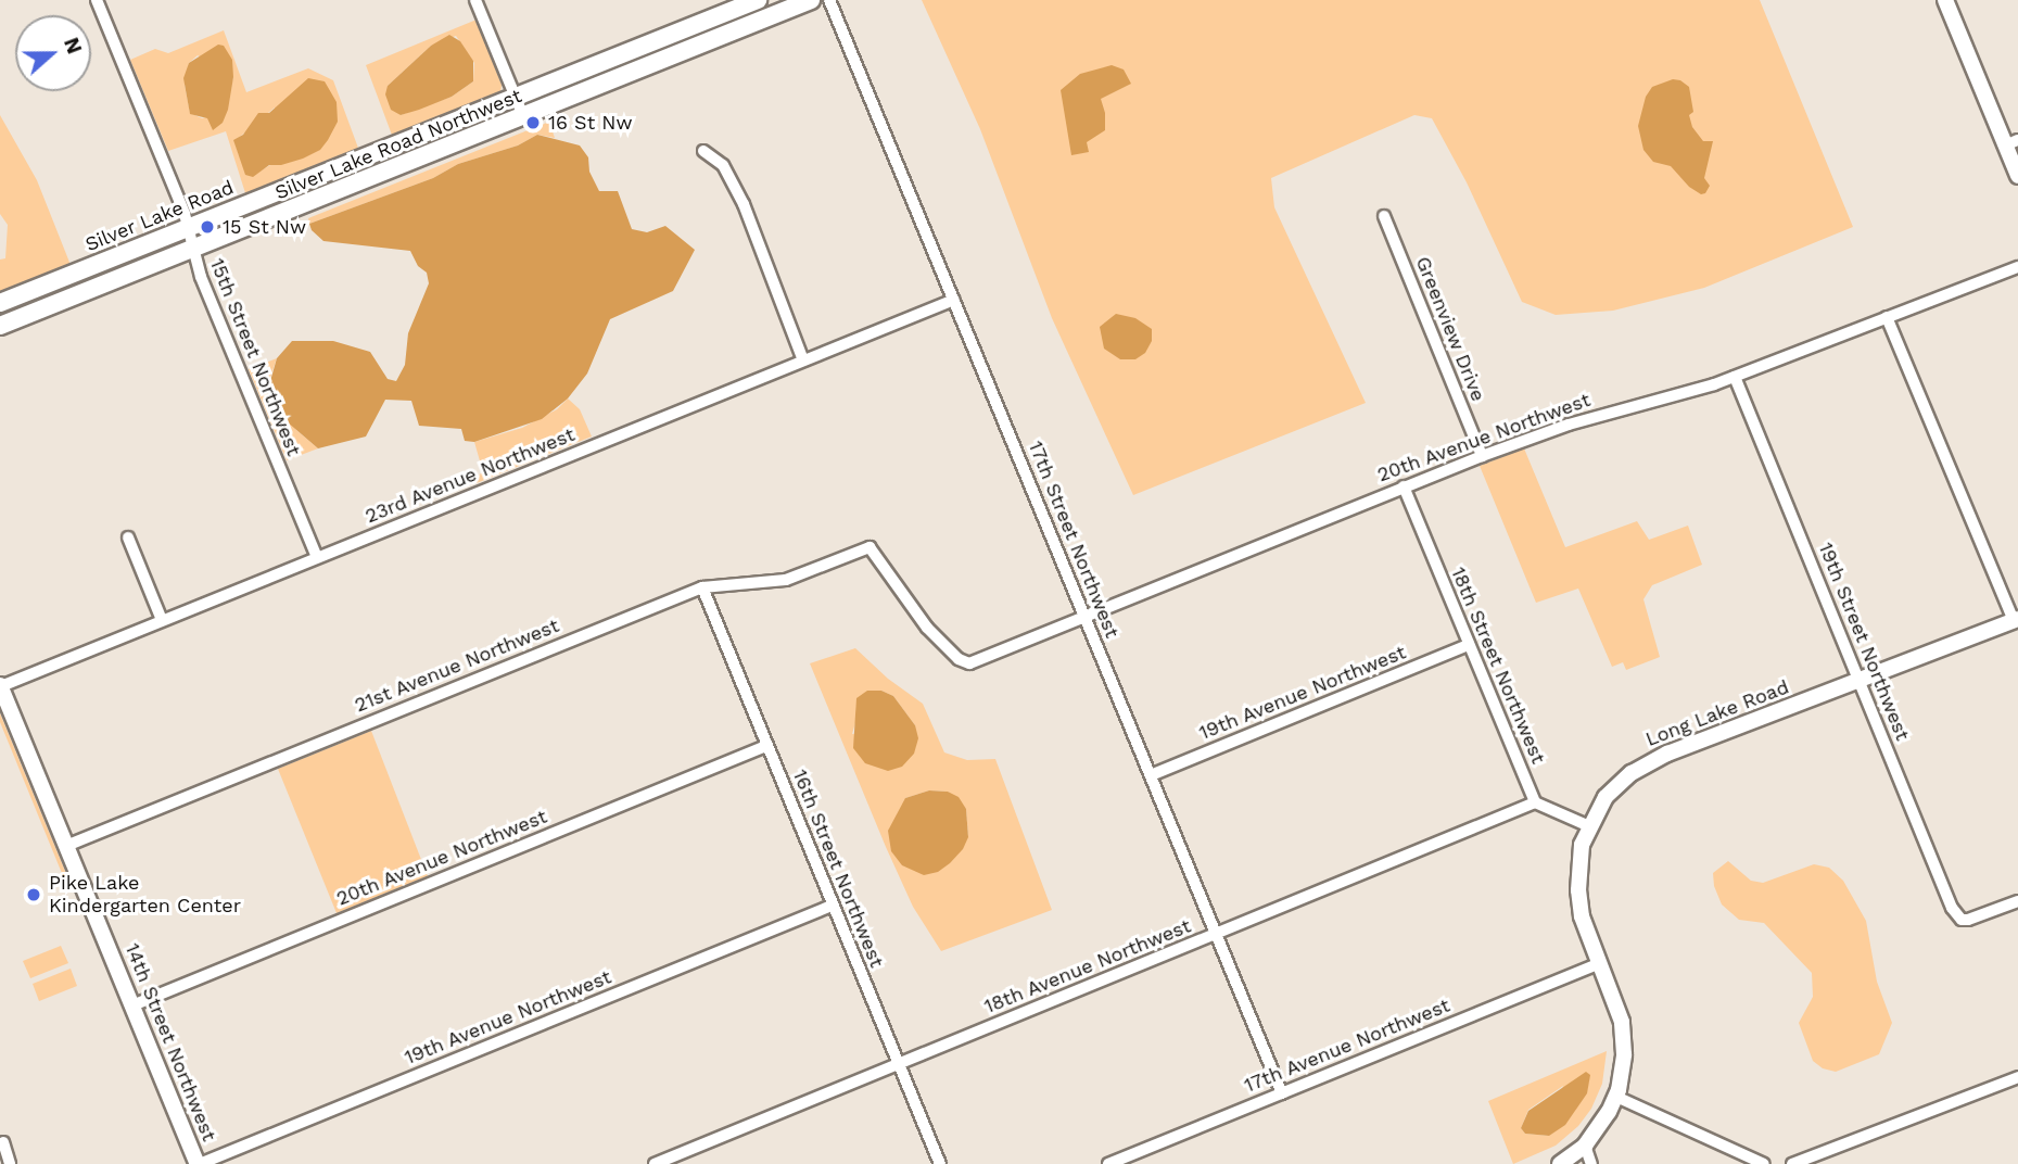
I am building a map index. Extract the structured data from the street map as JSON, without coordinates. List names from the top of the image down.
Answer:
{
  "streets": {
    "main road": ["Silver Lake Road Northwest", "Silver Lake Road"],
    "street": [
      "Greenview Drive",
      "15th Street Northwest",
      "20th Avenue Northwest",
      "23rd Avenue Northwest",
      "17th Street Northwest",
      "19th Street Northwest",
      "21st Avenue Northwest",
      "18th Street Northwest",
      "19th Avenue Northwest",
      "Long Lake Road",
      "16th Street Northwest",
      "18th Avenue Northwest",
      "14th Street Northwest",
      "17th Avenue Northwest"
    ]
  },
  "crossings": [
    ["Silver Lake Road Northwest", "15th Street Northwest"],
    ["Silver Lake Road", "15th Street Northwest"],
    ["Greenview Drive", "20th Avenue Northwest"],
    ["15th Street Northwest", "23rd Avenue Northwest"],
    ["20th Avenue Northwest", "17th Street Northwest"],
    ["20th Avenue Northwest", "19th Street Northwest"],
    ["20th Avenue Northwest", "21st Avenue Northwest"],
    ["20th Avenue Northwest", "18th Street Northwest"],
    ["20th Avenue Northwest", "16th Street Northwest"],
    ["20th Avenue Northwest", "14th Street Northwest"],
    ["23rd Avenue Northwest", "17th Street Northwest"],
    ["23rd Avenue Northwest", "14th Street Northwest"],
    ["17th Street Northwest", "19th Avenue Northwest"],
    ["17th Street Northwest", "18th Avenue Northwest"],
    ["17th Street Northwest", "17th Avenue Northwest"],
    ["19th Street Northwest", "Long Lake Road"],
    ["21st Avenue Northwest", "16th Street Northwest"],
    ["21st Avenue Northwest", "14th Street Northwest"],
    ["18th Street Northwest", "19th Avenue Northwest"],
    ["18th Street Northwest", "18th Avenue Northwest"],
    ["19th Avenue Northwest", "16th Street Northwest"],
    ["19th Avenue Northwest", "14th Street Northwest"],
    ["Long Lake Road", "17th Avenue Northwest"],
    ["16th Street Northwest", "18th Avenue Northwest"]
  ],
  "places": ["16 St Nw", "15 St Nw", "Pike Lake Kindergarten Center"],
  "north": "right"
}
